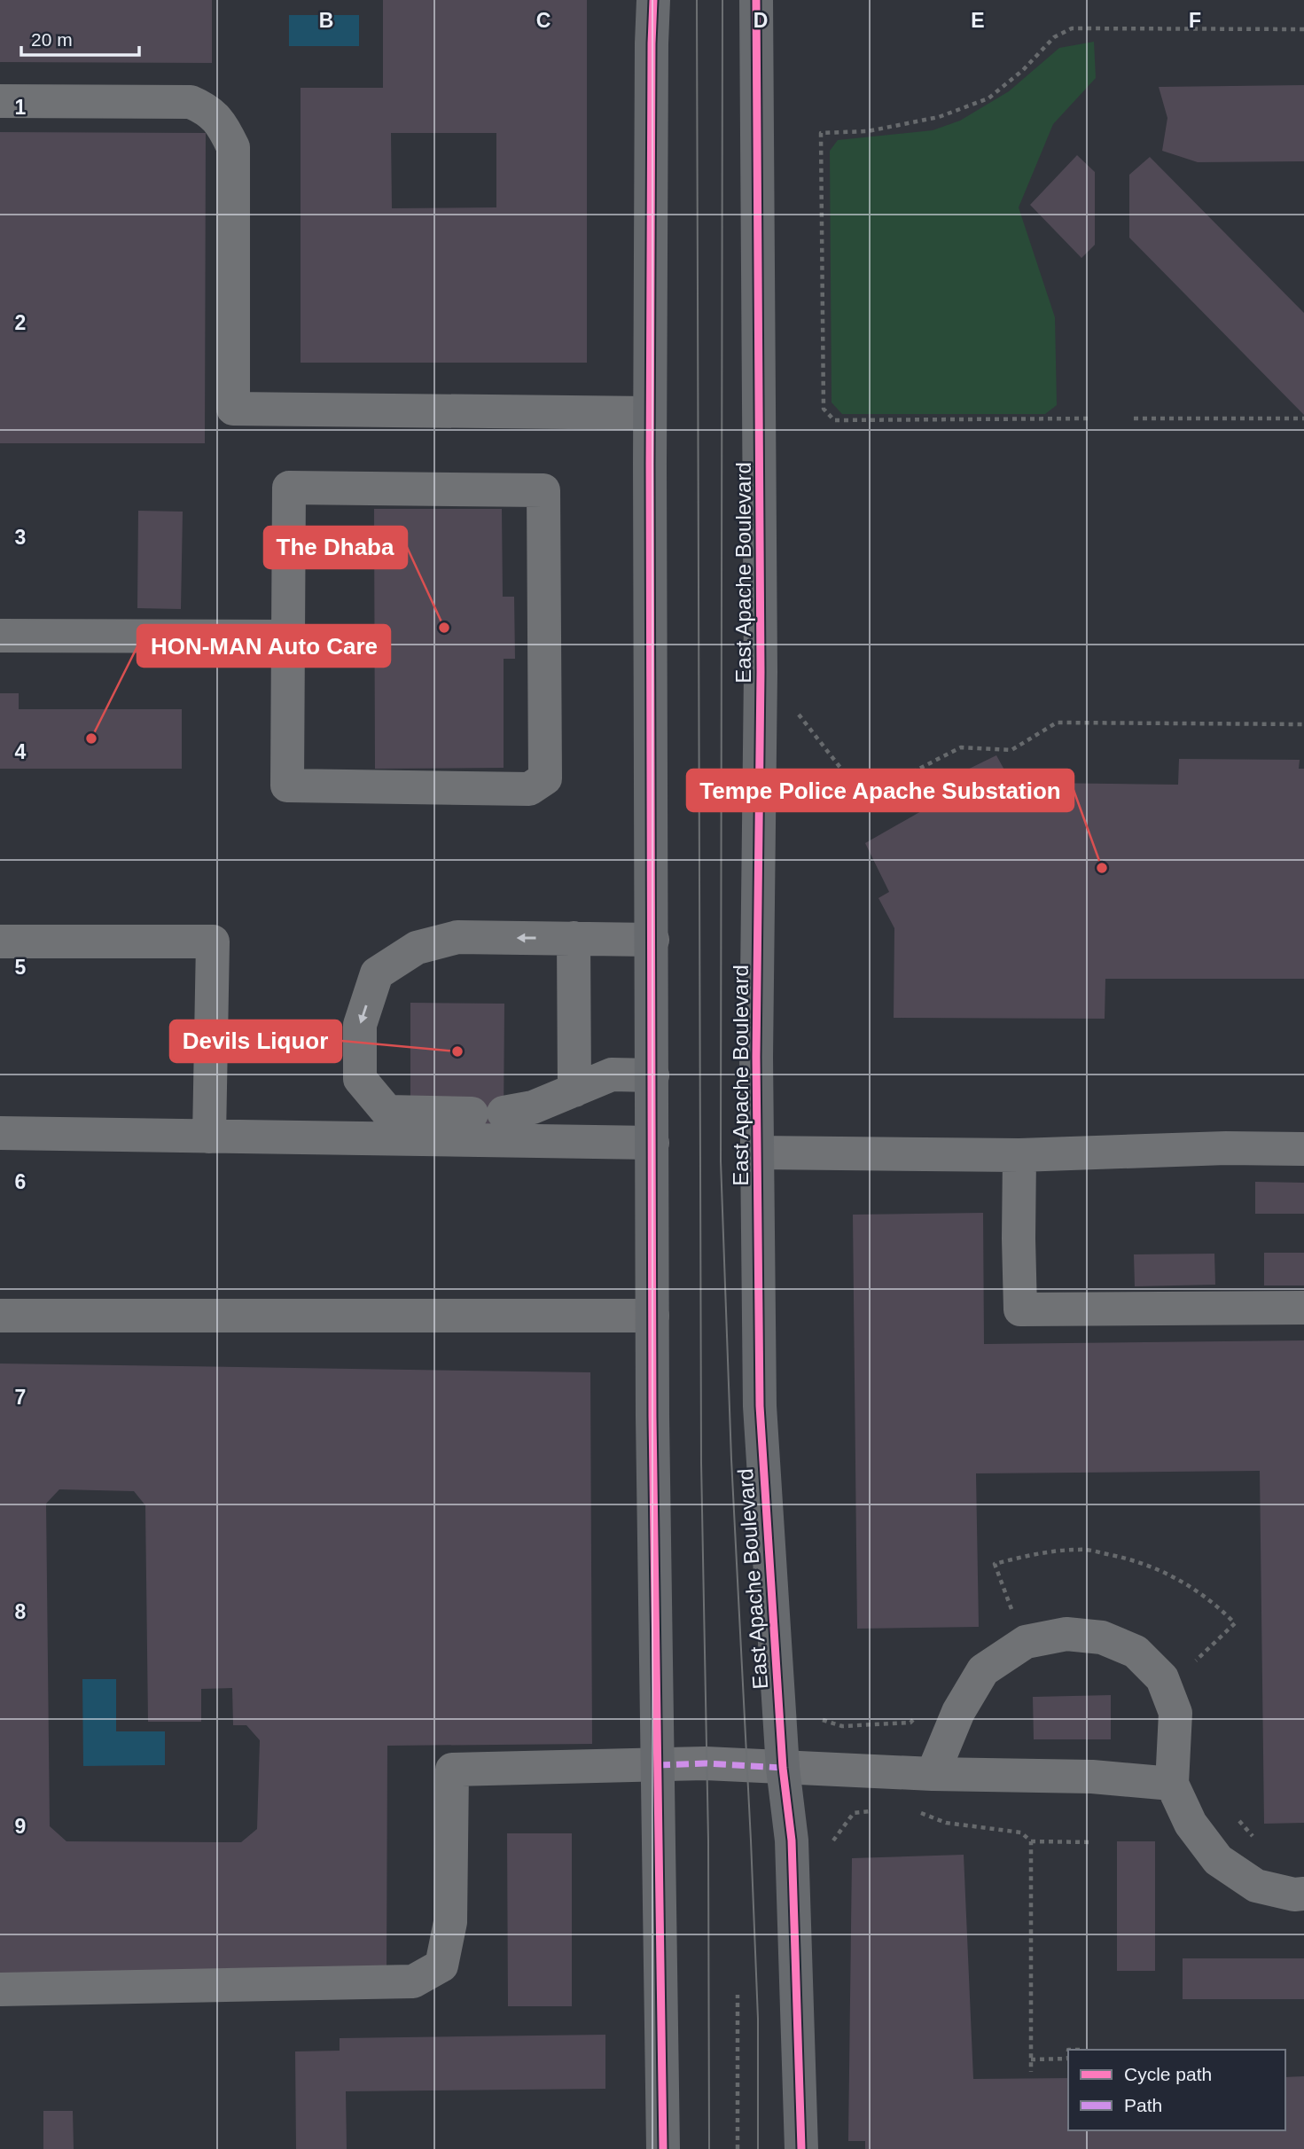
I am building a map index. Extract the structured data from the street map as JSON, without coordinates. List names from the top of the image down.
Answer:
{
  "streets": {
    "main road": ["East Apache Boulevard"]
  },
  "places": [
    "The Dhaba",
    "HON-MAN Auto Care",
    "Tempe Police Apache Substation",
    "Devils Liquor"
  ],
  "legend": ["Cycle path", "Path"],
  "scale_bar": "20 m",
  "grid": {
    "columns": [
      "B",
      "C",
      "D",
      "E",
      "F"
    ],
    "rows": [
      "1",
      "2",
      "3",
      "4",
      "5",
      "6",
      "7",
      "8",
      "9"
    ]
  }
}
